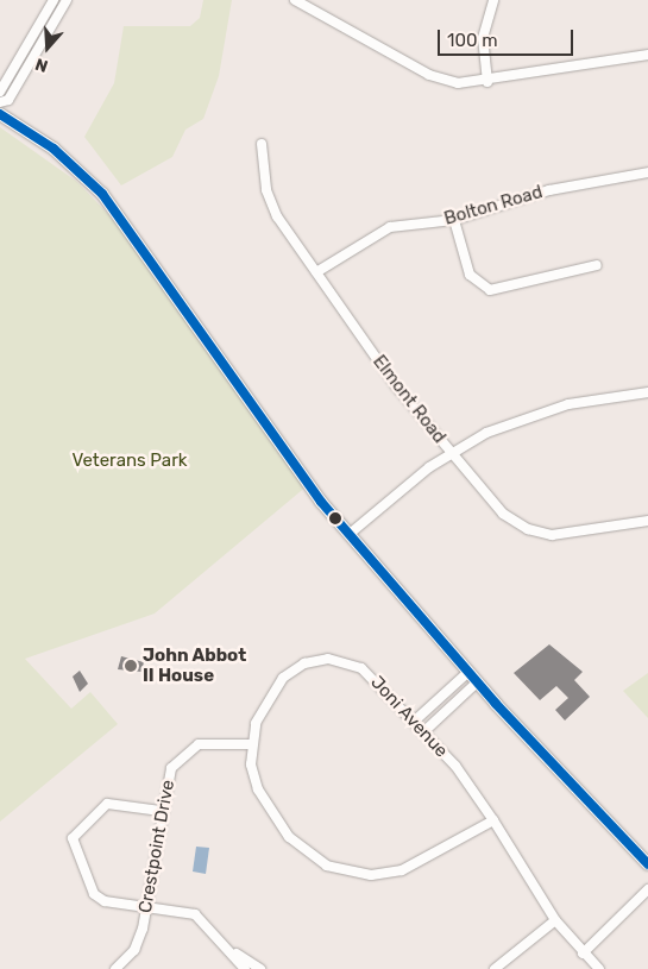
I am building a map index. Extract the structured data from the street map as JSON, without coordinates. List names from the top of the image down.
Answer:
{
  "streets": {
    "street": [
      "Bolton Road",
      "Elmont Road",
      "Joni Avenue",
      "Crestpoint Drive"
    ]
  },
  "crossings": [
    ["Bolton Road", "Elmont Road"],
    ["Joni Avenue", "Crestpoint Drive"]
  ],
  "parks": ["Veterans Park"],
  "places": ["John Abbot II House"],
  "scale_bar": "100 m",
  "north": "bottom"
}
